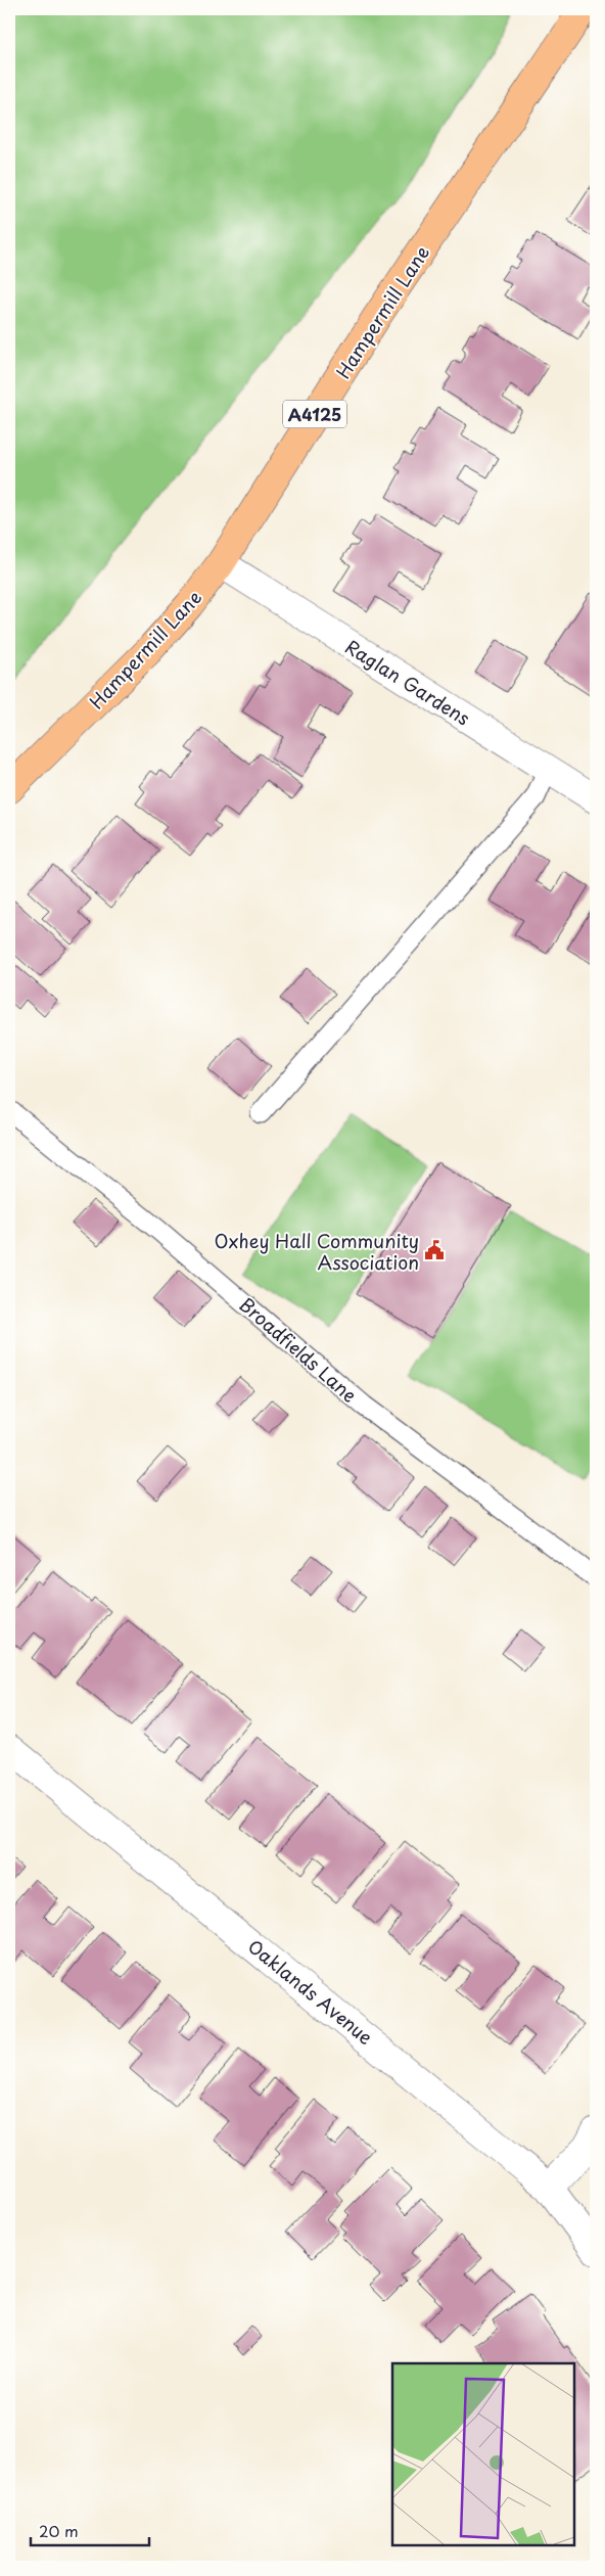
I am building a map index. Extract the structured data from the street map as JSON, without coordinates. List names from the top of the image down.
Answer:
{
  "streets": {
    "main road": ["Hampermill Lane", "A4125"],
    "street": ["Raglan Gardens", "Oaklands Avenue"],
    "lane": ["Broadfields Lane"]
  },
  "crossings": [
    ["Hampermill Lane", "Raglan Gardens"]
  ],
  "places": {
    "public building": ["Oxhey Hall Community Association"]
  },
  "scale_bar": "20 m"
}
